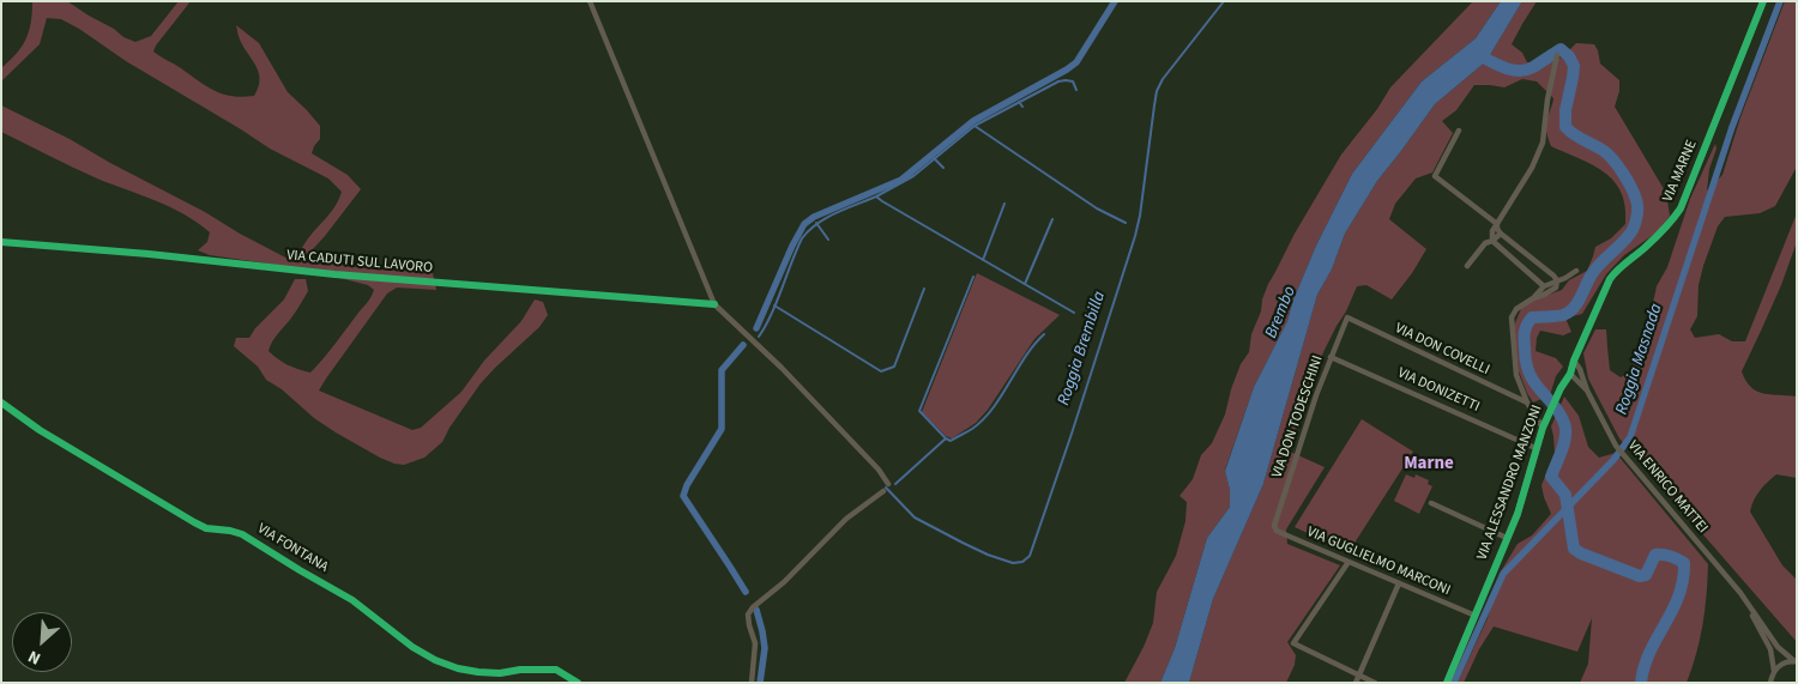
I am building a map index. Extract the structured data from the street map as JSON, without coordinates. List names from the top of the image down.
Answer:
{
  "streets": {
    "street": [
      "VIA MARNE",
      "VIA CADUTI SUL LAVORO",
      "VIA DON COVELLI",
      "VIA DONIZETTI",
      "VIA DON TODESCHINI",
      "VIA ALESSANDRO MANZONI",
      "VIA ENRICO MATTEI",
      "VIA FONTANA",
      "VIA GUGLIELMO MARCONI"
    ]
  },
  "crossings": [
    ["VIA MARNE", "VIA ALESSANDRO MANZONI"],
    ["VIA MARNE", "VIA ENRICO MATTEI"],
    ["VIA DON COVELLI", "VIA DON TODESCHINI"],
    ["VIA DONIZETTI", "VIA DON TODESCHINI"],
    ["VIA DONIZETTI", "VIA ALESSANDRO MANZONI"],
    ["VIA DON TODESCHINI", "VIA GUGLIELMO MARCONI"],
    ["VIA ALESSANDRO MANZONI", "VIA ENRICO MATTEI"],
    ["VIA ALESSANDRO MANZONI", "VIA GUGLIELMO MARCONI"]
  ],
  "districts": ["Marne"],
  "water": ["Brembo", "Roggia Brembilla", "Roggia Masnada"],
  "north": "bottom left"
}
